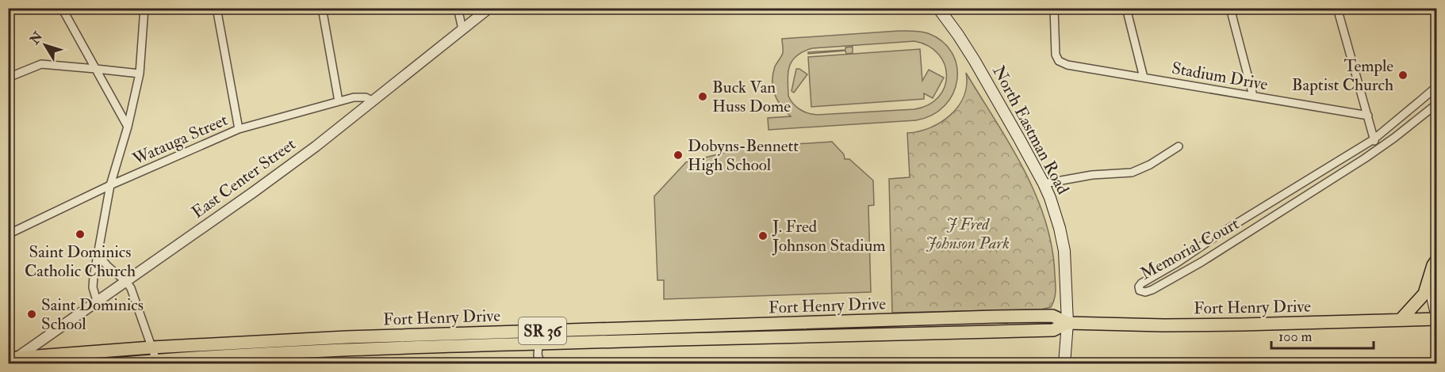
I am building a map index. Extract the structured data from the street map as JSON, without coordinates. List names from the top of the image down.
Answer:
{
  "streets": {
    "main road": ["North Eastman Road", "Fort Henry Drive", "SR 36"],
    "street": [
      "Stadium Drive",
      "Watauga Street",
      "East Center Street",
      "Memorial Court"
    ]
  },
  "crossings": [
    ["North Eastman Road", "Fort Henry Drive"],
    ["Watauga Street", "East Center Street"],
    ["East Center Street", "Fort Henry Drive"]
  ],
  "parks": ["J Fred Johnson Park"],
  "places": [
    "Temple Baptist Church",
    "Buck Van Huss Dome",
    "Dobyns-Bennett High School",
    "Saint Dominics Catholic Church",
    "J. Fred Johnson Stadium",
    "Saint Dominics School"
  ],
  "scale_bar": "100 m",
  "north": "top left"
}
